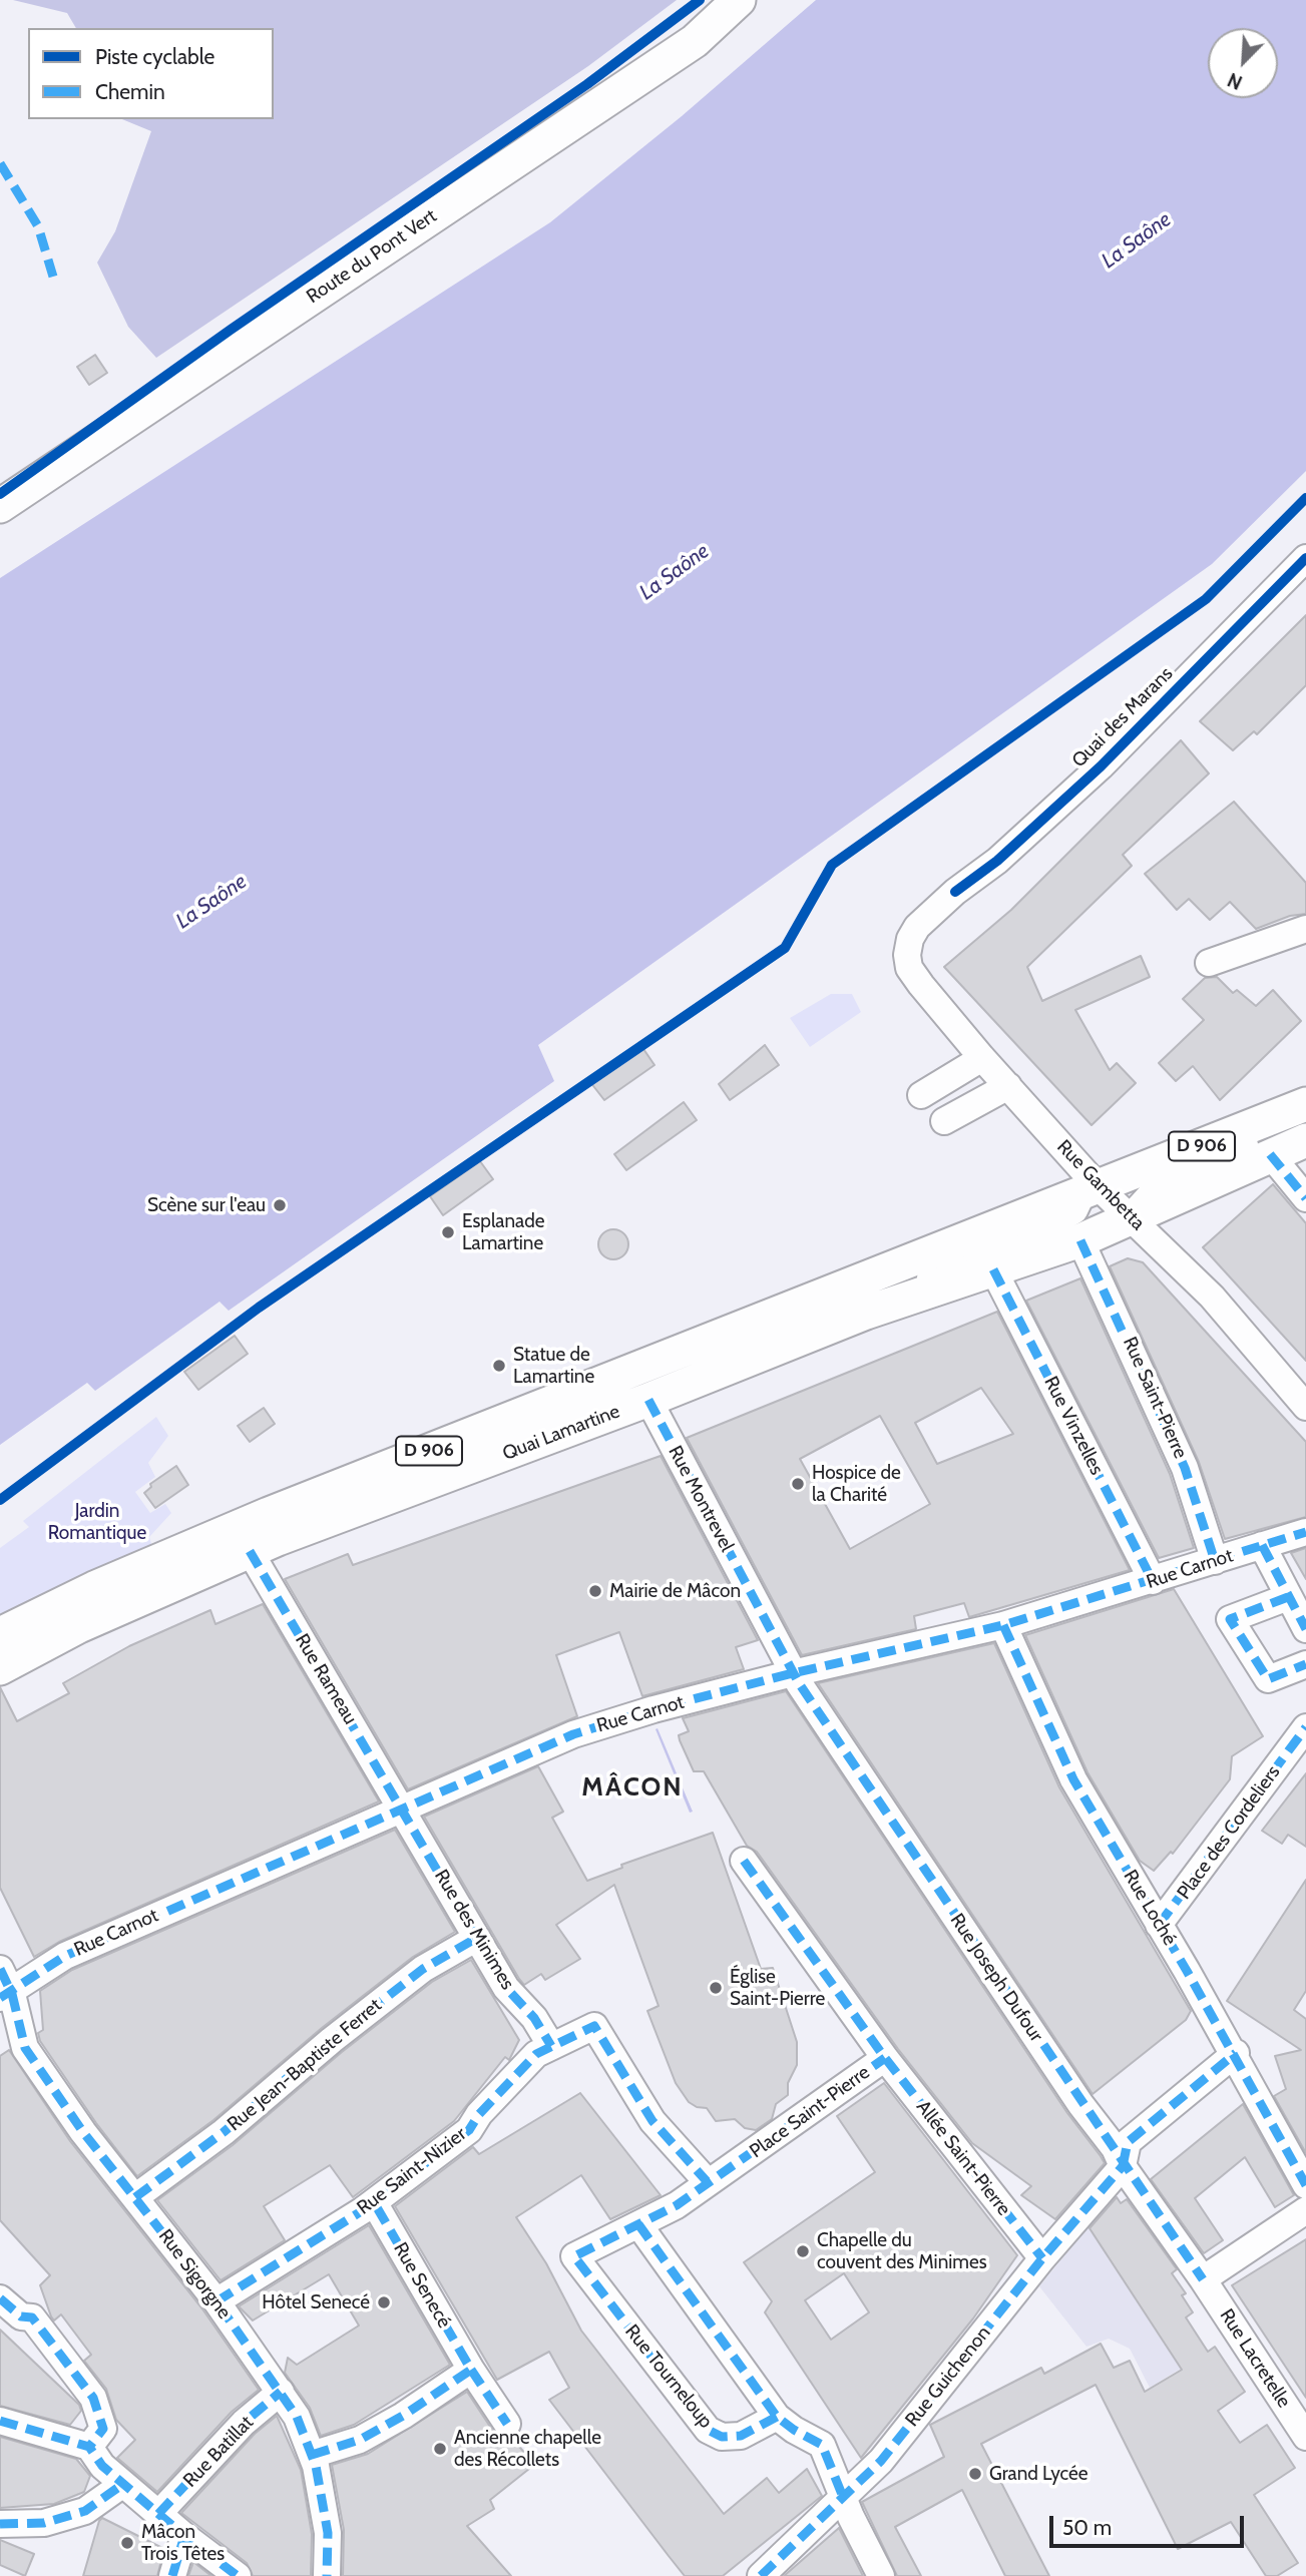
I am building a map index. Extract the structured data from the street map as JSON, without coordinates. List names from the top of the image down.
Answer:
{
  "streets": {
    "main road": ["Route du Pont Vert", "D 906", "Quai Lamartine"],
    "street": [
      "Quai des Marans",
      "Rue Gambetta",
      "Rue Saint-Pierre",
      "Rue Vinzelles",
      "Rue Montrevel",
      "Rue Carnot",
      "Rue Rameau",
      "Place des Cordeliers",
      "Rue Loché",
      "Rue des Minimes",
      "Rue Joseph Dufour",
      "Rue Jean-Baptiste Ferret",
      "Place Saint-Pierre",
      "Allée Saint-Pierre",
      "Rue Saint-Nizier",
      "Rue Sigorgne",
      "Rue Senecé",
      "Rue Lacretelle",
      "Rue Tourneloup",
      "Rue Guichenon",
      "Rue Batillat"
    ]
  },
  "crossings": [
    ["Quai des Marans", "Rue Gambetta"],
    ["D 906", "Rue Gambetta"],
    ["D 906", "Quai Lamartine"],
    ["Rue Gambetta", "Quai Lamartine"],
    ["Rue Saint-Pierre", "Quai Lamartine"],
    ["Rue Saint-Pierre", "Rue Carnot"],
    ["Rue Vinzelles", "Quai Lamartine"],
    ["Rue Vinzelles", "Rue Carnot"],
    ["Quai Lamartine", "Rue Montrevel"],
    ["Quai Lamartine", "Rue Rameau"],
    ["Rue Montrevel", "Rue Carnot"],
    ["Rue Montrevel", "Rue Joseph Dufour"],
    ["Rue Carnot", "Rue Rameau"],
    ["Rue Carnot", "Rue Loché"],
    ["Rue Carnot", "Rue des Minimes"],
    ["Rue Carnot", "Rue Joseph Dufour"],
    ["Rue Carnot", "Rue Sigorgne"],
    ["Rue Rameau", "Rue des Minimes"],
    ["Place des Cordeliers", "Rue Loché"],
    ["Rue Loché", "Rue Guichenon"],
    ["Rue des Minimes", "Rue Jean-Baptiste Ferret"],
    ["Rue des Minimes", "Rue Saint-Nizier"],
    ["Rue Joseph Dufour", "Rue Lacretelle"],
    ["Rue Joseph Dufour", "Rue Guichenon"],
    ["Rue Jean-Baptiste Ferret", "Rue Sigorgne"],
    ["Place Saint-Pierre", "Allée Saint-Pierre"],
    ["Place Saint-Pierre", "Rue Saint-Nizier"],
    ["Allée Saint-Pierre", "Rue Guichenon"],
    ["Rue Saint-Nizier", "Rue Sigorgne"],
    ["Rue Saint-Nizier", "Rue Senecé"],
    ["Rue Sigorgne", "Rue Batillat"]
  ],
  "districts": ["MÂCON"],
  "water": ["La Saône"],
  "parks": ["Jardin Romantique"],
  "places": [
    "Scène sur l'eau",
    "Esplanade Lamartine",
    "Statue de Lamartine",
    "Hospice de la Charité",
    "Mairie de Mâcon",
    "Église Saint-Pierre",
    "Chapelle du couvent des Minimes",
    "Hôtel Senecé",
    "Ancienne chapelle des Récollets",
    "Grand Lycée",
    "Mâcon Trois Têtes"
  ],
  "legend": ["Piste cyclable", "Chemin"],
  "scale_bar": "50 m",
  "north": "bottom left"
}
